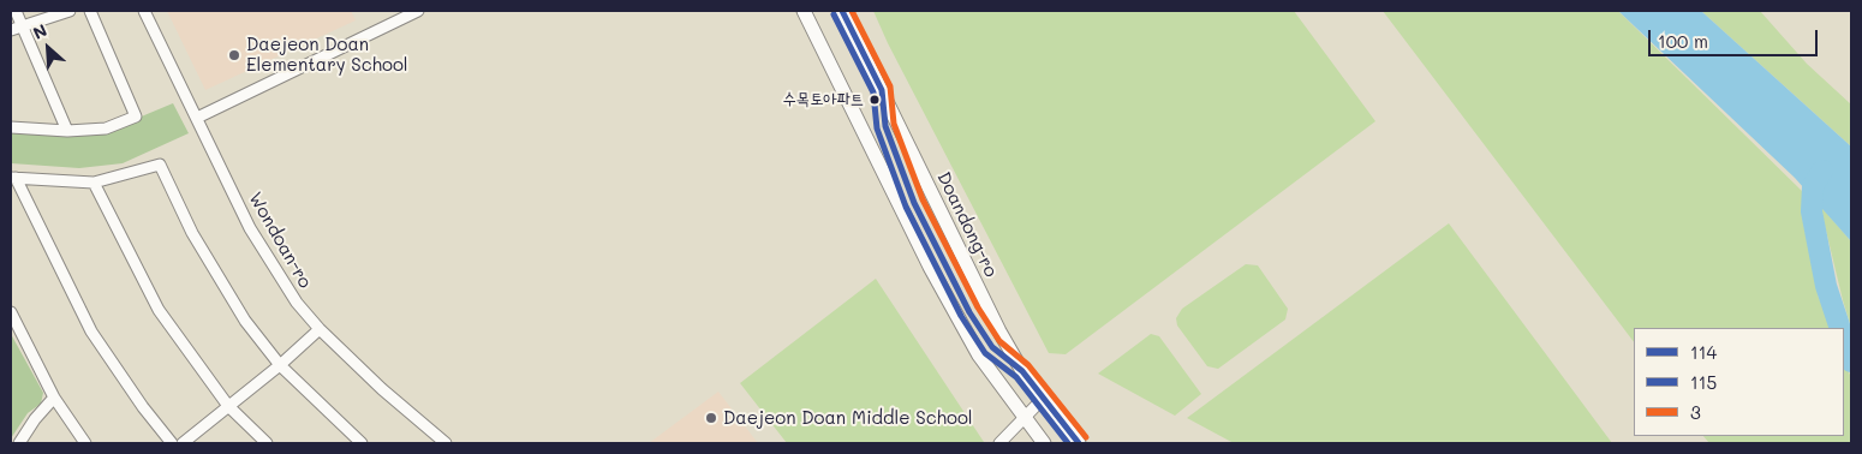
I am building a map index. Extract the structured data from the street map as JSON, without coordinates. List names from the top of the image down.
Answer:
{
  "streets": {
    "main road": ["Doandong-ro"],
    "street": ["Wondoan-ro"]
  },
  "places": ["Daejeon Doan Elementary School", "수목토아파트", "Daejeon Doan Middle School"],
  "lines": ["transit line 114", "transit line 3", "transit line 115"],
  "legend": ["114", "115", "3"],
  "scale_bar": "100 m",
  "north": "top left"
}
